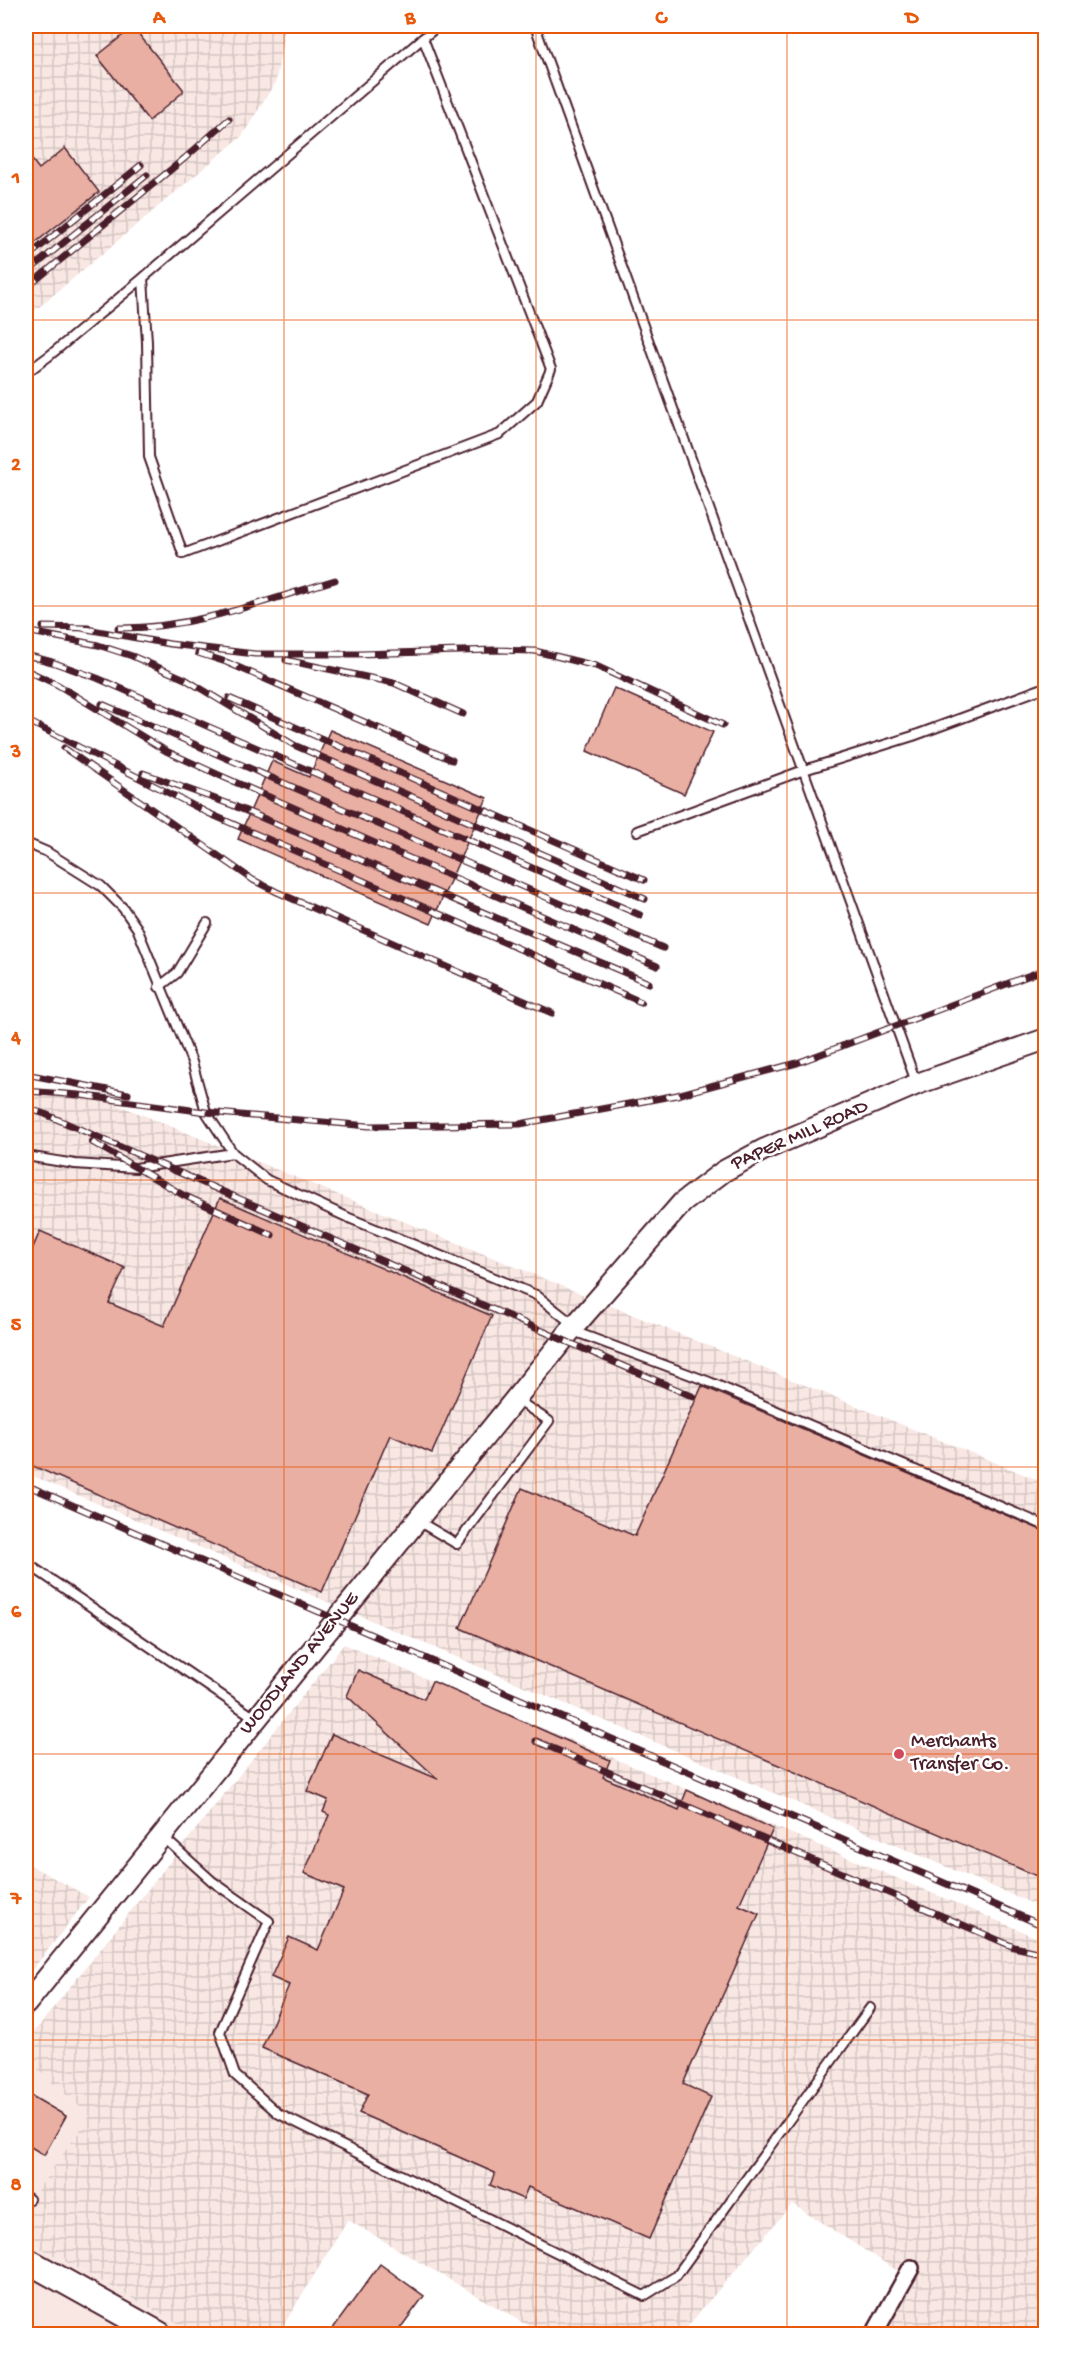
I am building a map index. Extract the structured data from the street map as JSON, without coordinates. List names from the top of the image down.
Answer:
{
  "streets": {
    "street": ["PAPER MILL ROAD", "WOODLAND AVENUE"]
  },
  "crossings": [
    ["PAPER MILL ROAD", "WOODLAND AVENUE"]
  ],
  "places": ["Merchants Transfer Co."],
  "grid": {
    "columns": [
      "A",
      "B",
      "C",
      "D"
    ],
    "rows": [
      "1",
      "2",
      "3",
      "4",
      "5",
      "6",
      "7",
      "8"
    ]
  }
}
